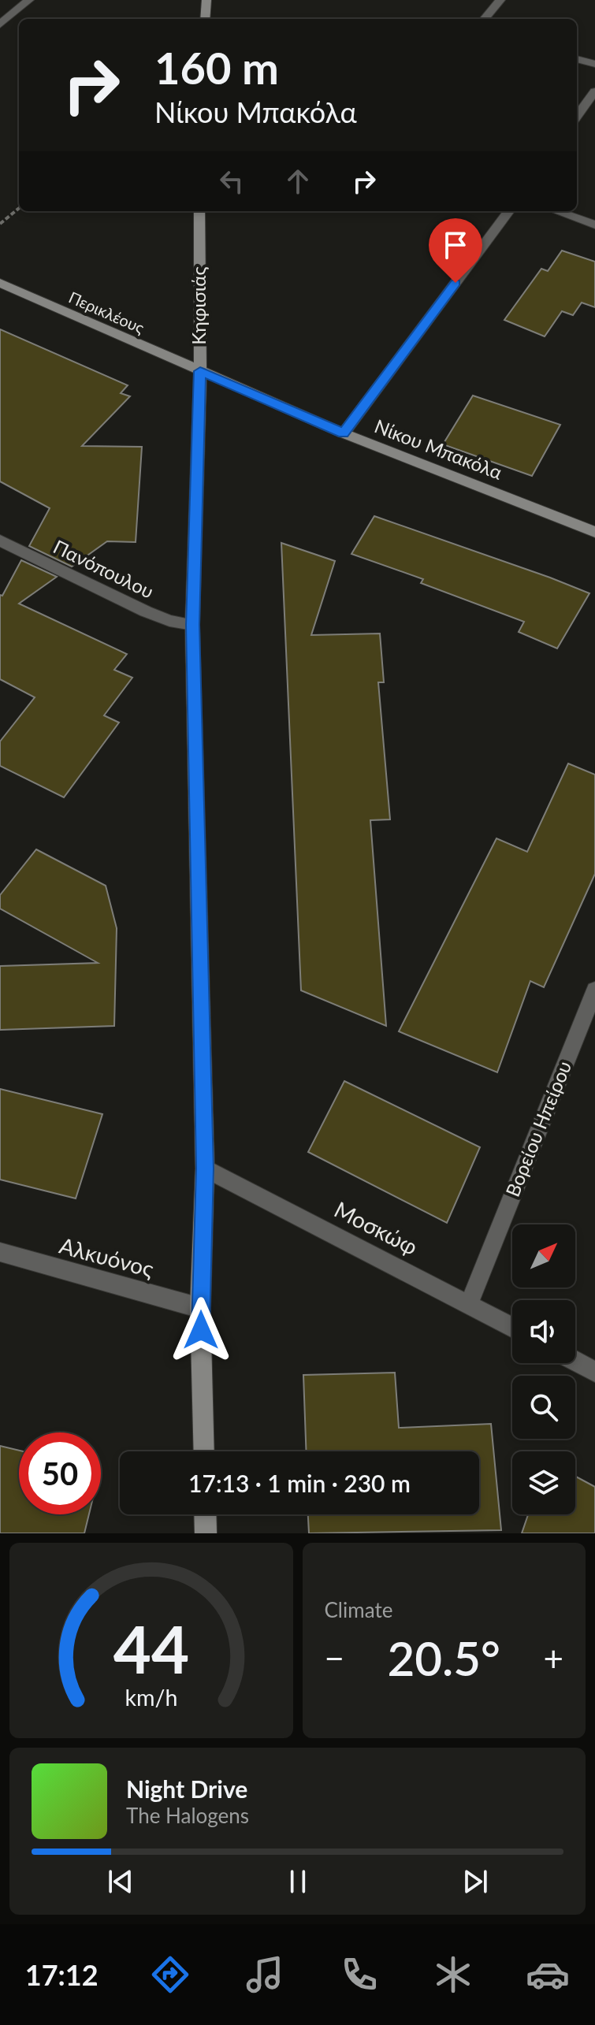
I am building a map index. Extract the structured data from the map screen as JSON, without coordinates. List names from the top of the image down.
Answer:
{
  "streets": {
    "main road": ["Κηφισιάς", "Περικλέους", "Νίκου Μπακόλα"],
    "street": [
      "Πανόπουλου",
      "Βορείου Ηπείρου",
      "Μοσκώφ",
      "Αλκυόνος"
    ]
  },
  "crossings": [
    ["Κηφισιάς", "Περικλέους"],
    ["Κηφισιάς", "Νίκου Μπακόλα"],
    ["Κηφισιάς", "Πανόπουλου"],
    ["Κηφισιάς", "Μοσκώφ"],
    ["Κηφισιάς", "Αλκυόνος"],
    ["Περικλέους", "Νίκου Μπακόλα"],
    ["Βορείου Ηπείρου", "Μοσκώφ"]
  ],
  "north": "top right",
  "page": {
    "turn": ["160 m", "Νίκου Μπακόλα"],
    "limit": "50",
    "trip": "17:13 · 1 min · 230 m",
    "tile": "Climate",
    "heat": ["−", "20.5°", "+"],
    "song": ["Night Drive", "The Halogens"],
    "tabs": "17:12",
    "gauge": ["44", "km/h"]
  }
}
